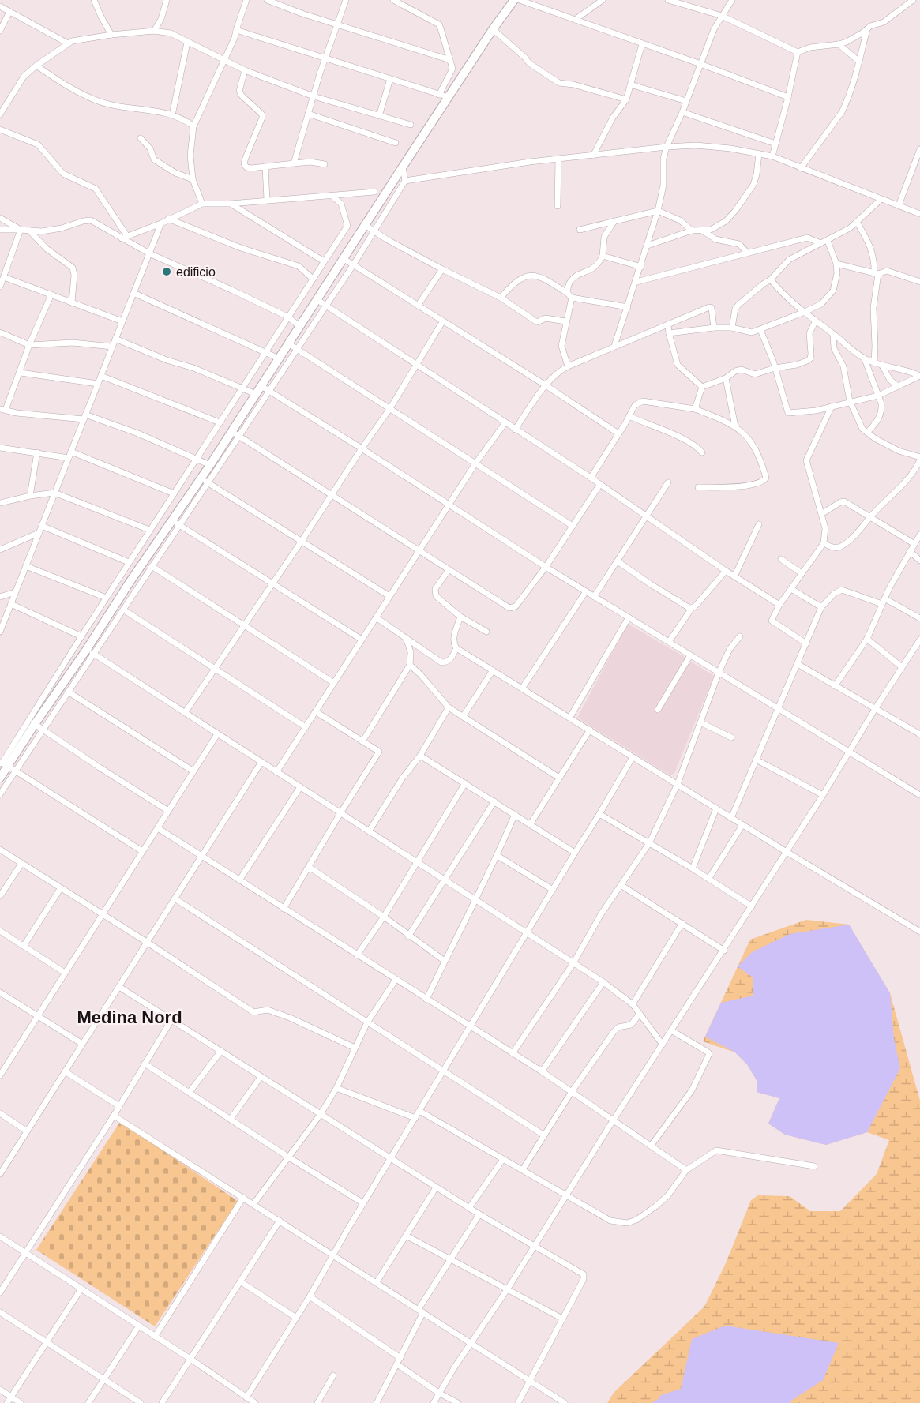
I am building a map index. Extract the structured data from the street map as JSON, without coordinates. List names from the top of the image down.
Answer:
{
  "districts": ["Medina Nord"],
  "places": ["edificio"]
}
